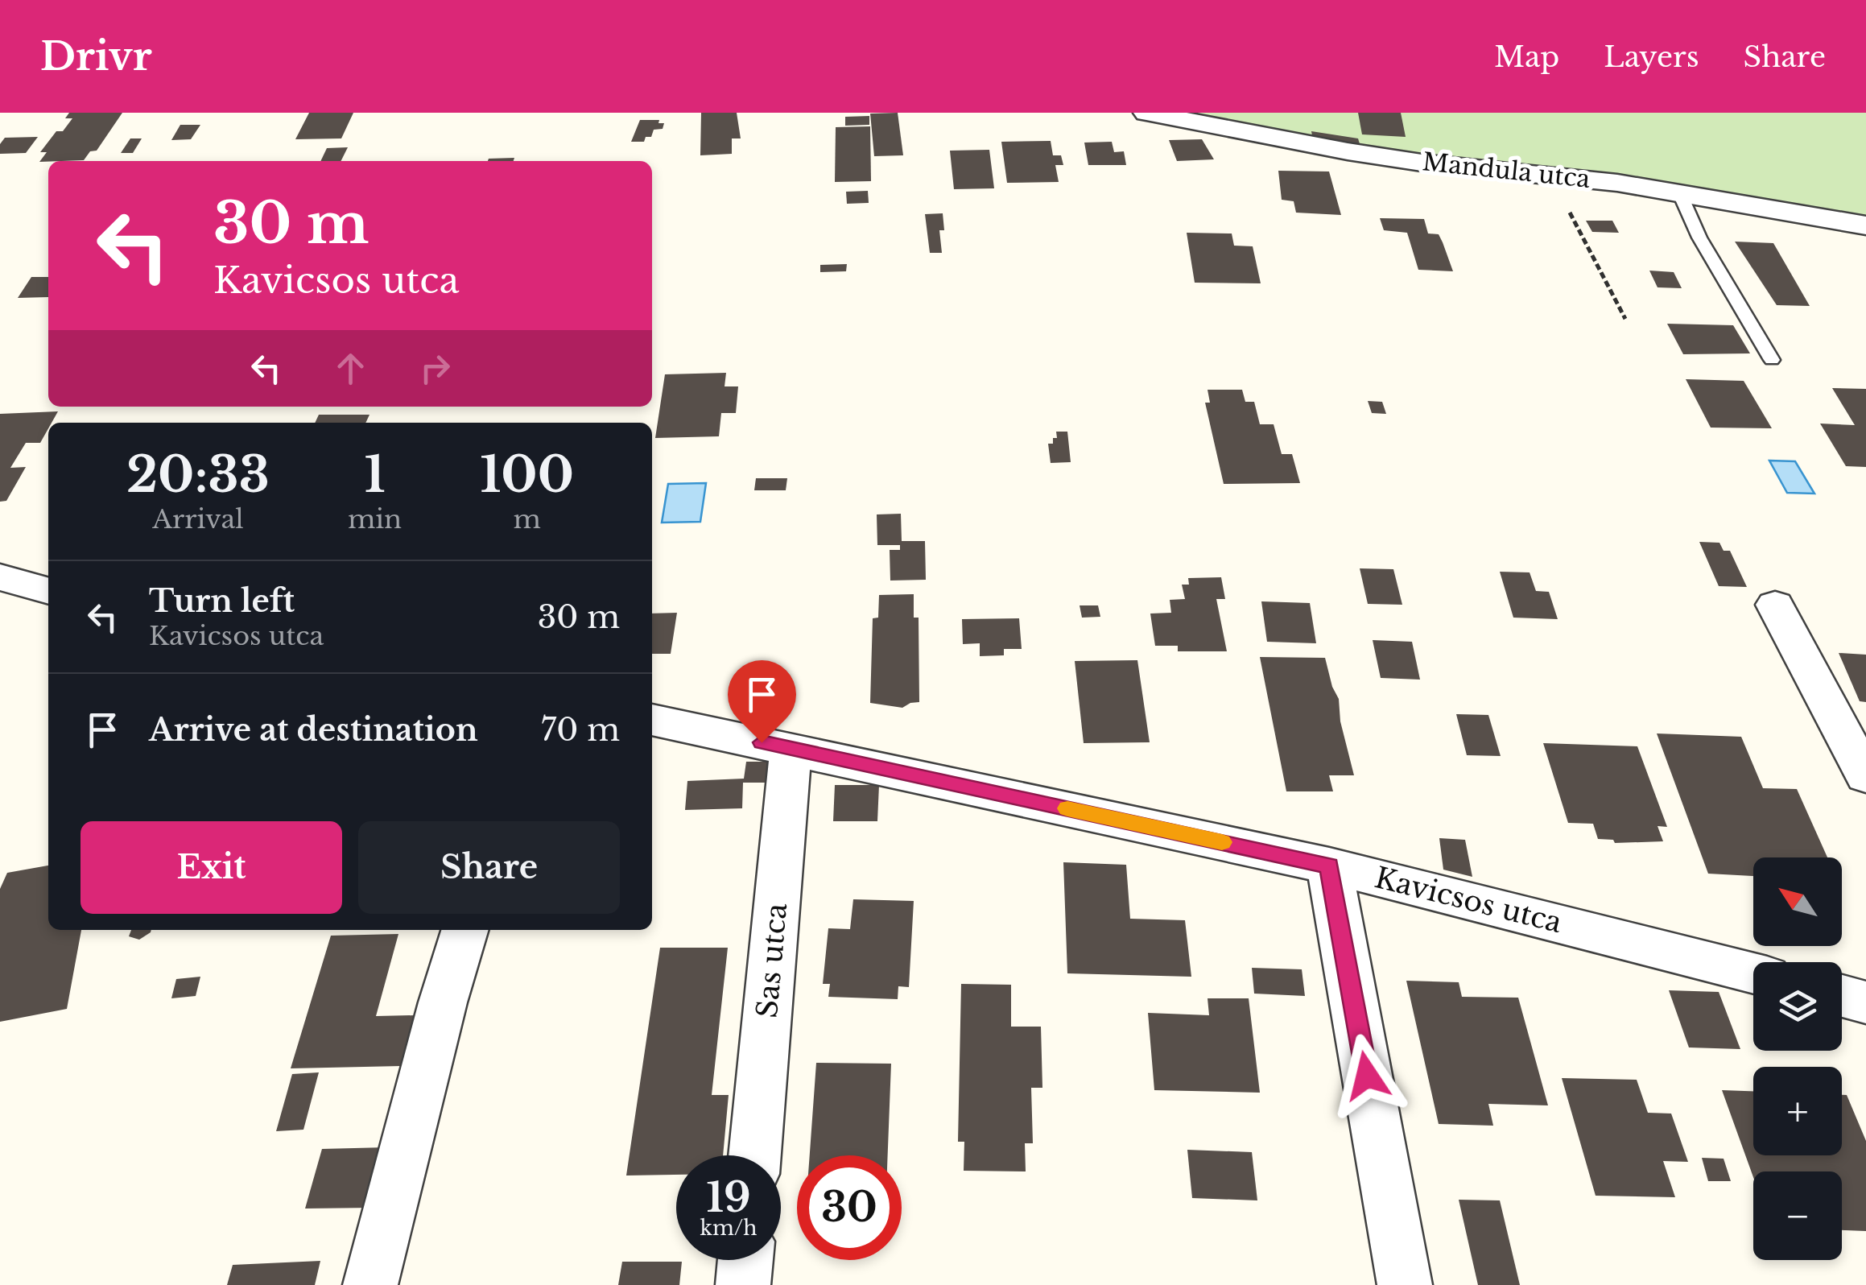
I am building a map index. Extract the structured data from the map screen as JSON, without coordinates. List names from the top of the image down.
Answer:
{
  "streets": {
    "street": ["Mandula utca", "Kavicsos utca", "Sas utca"]
  },
  "crossings": [
    ["Kavicsos utca", "Sas utca"]
  ],
  "north": "top left",
  "page": {
    "header": "Drivr",
    "nav": ["Map", "Layers", "Share"],
    "turn": ["30 m", "Kavicsos utca"],
    "eta": [
      "20:33",
      "Arrival",
      "1",
      "min",
      "100",
      "m"
    ],
    "list": [
      {
        "name": "Turn left",
        "note": "Kavicsos utca",
        "value": "30 m"
      },
      {
        "name": "Arrive at destination",
        "value": "70 m"
      }
    ],
    "buttons": ["Exit", "Share"],
    "map_buttons": ["+", "−"],
    "speed": "19 km/h",
    "limit": "30"
  }
}
